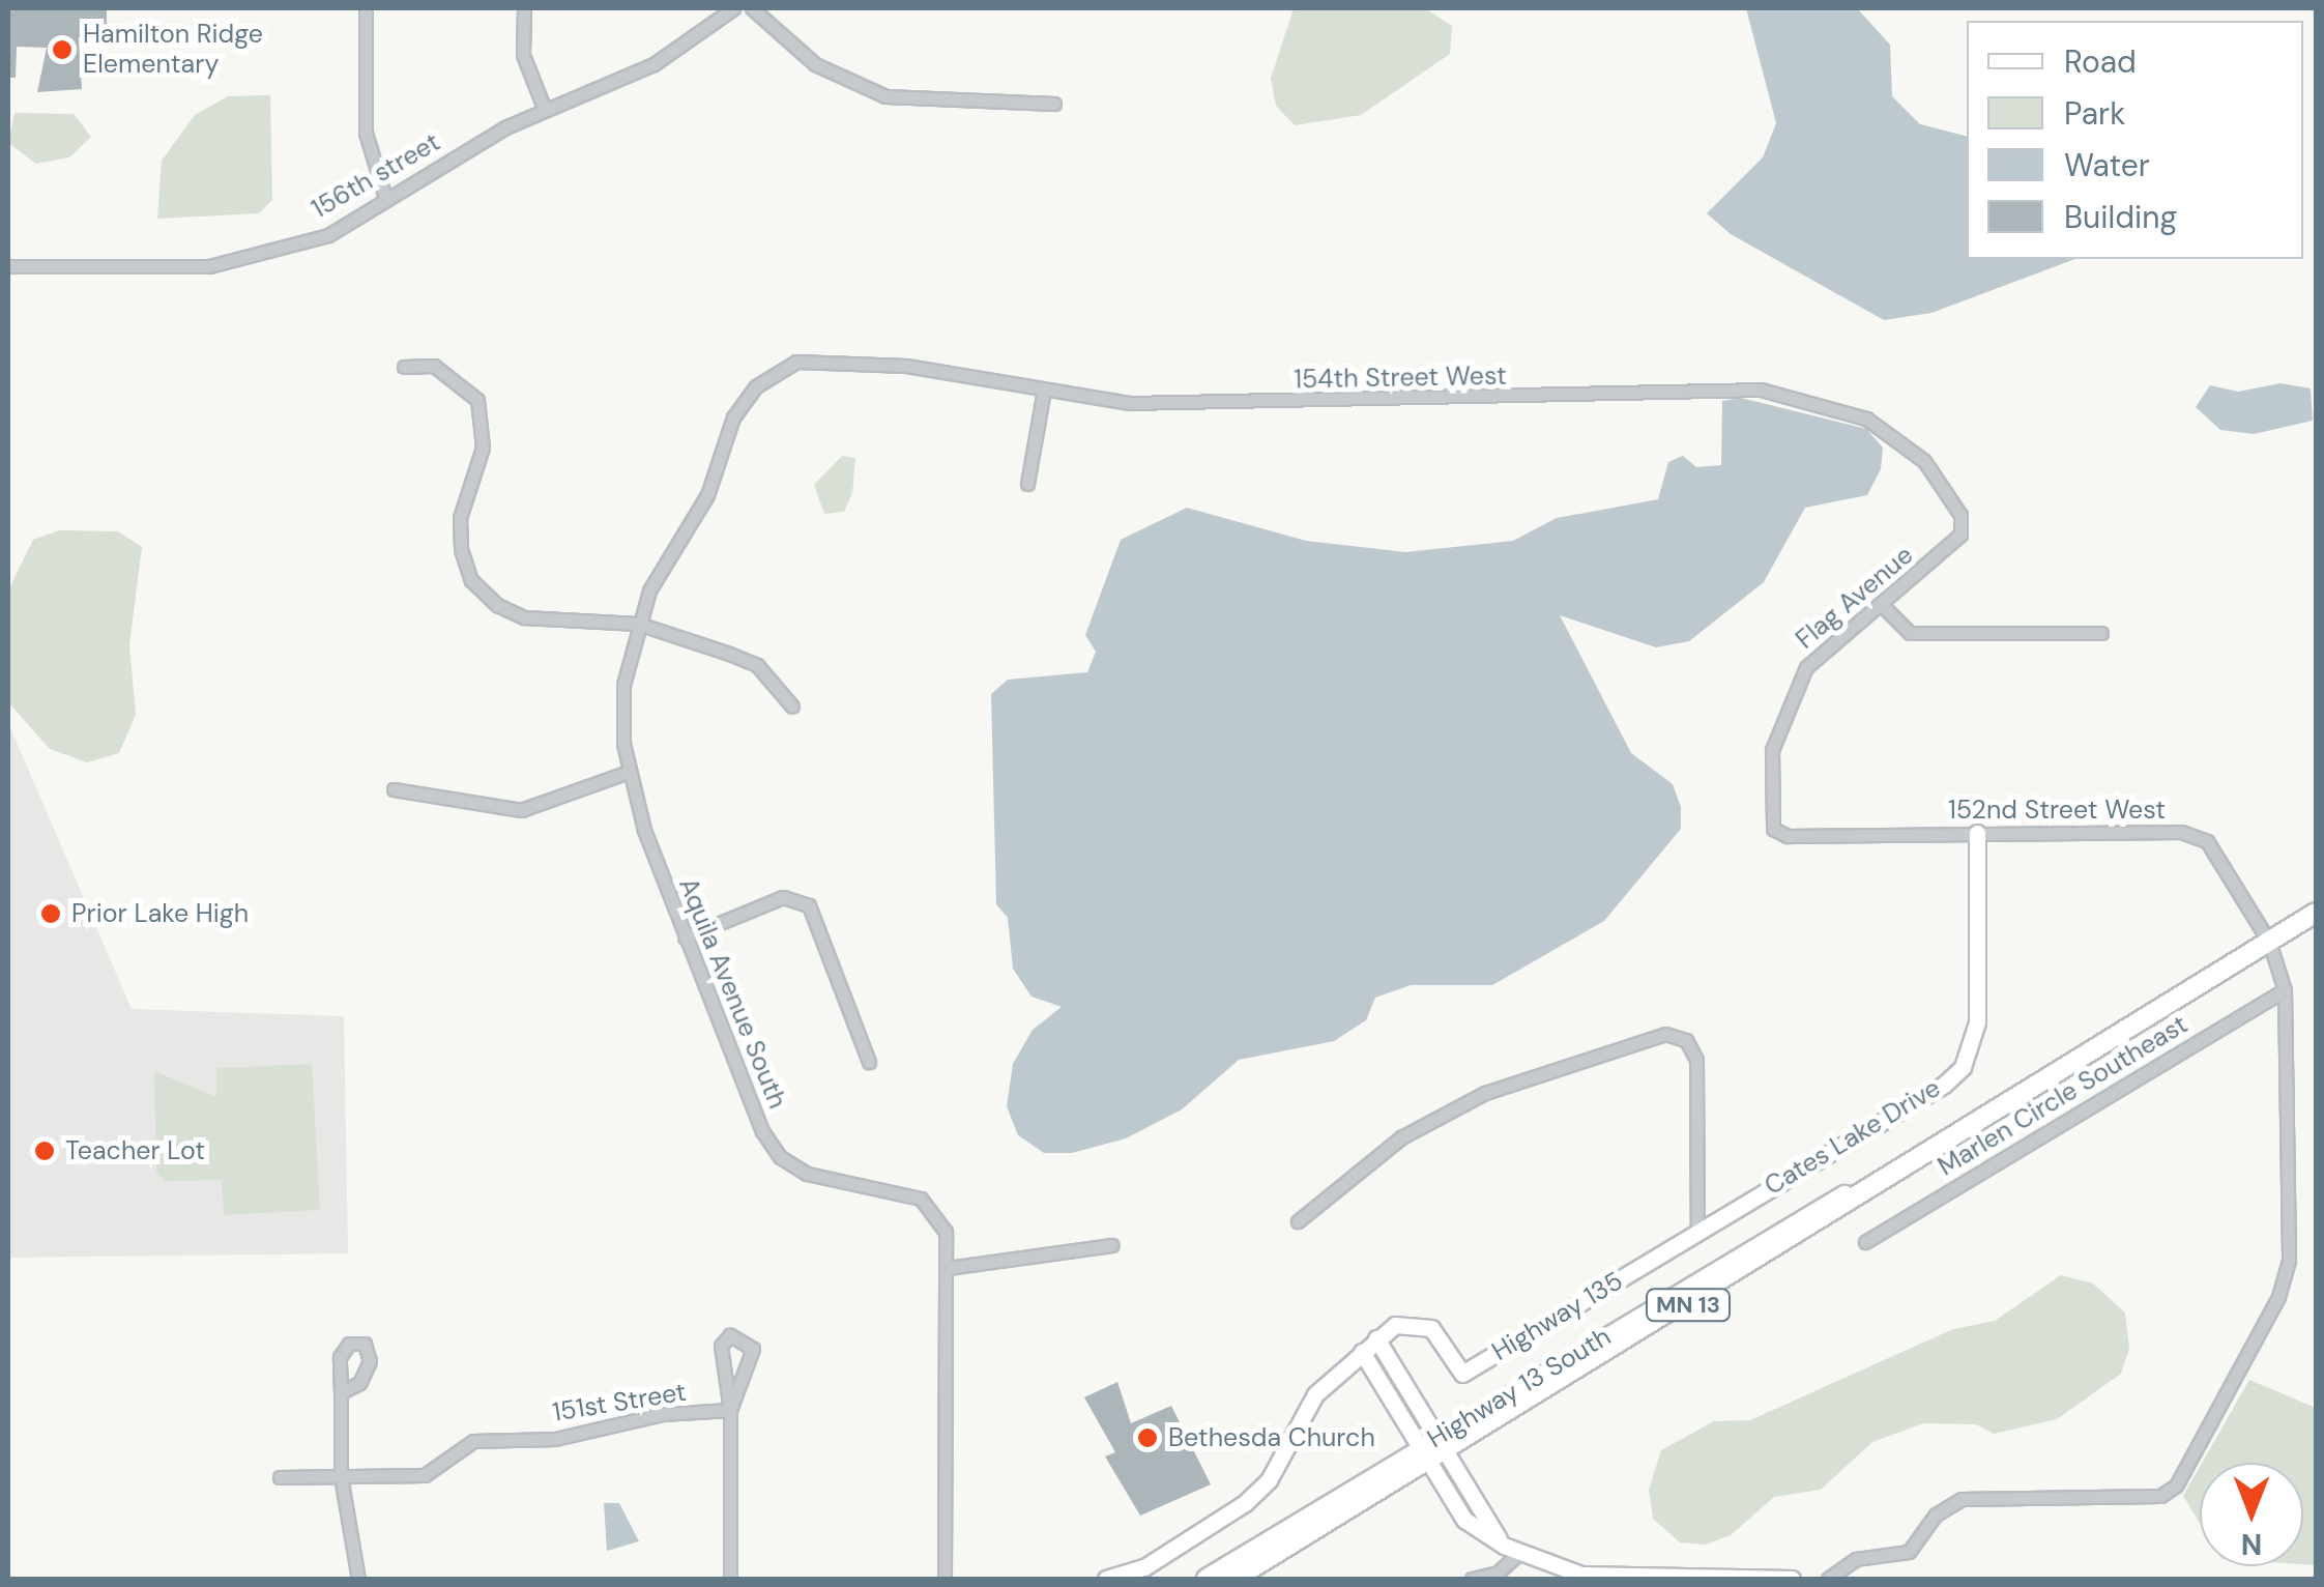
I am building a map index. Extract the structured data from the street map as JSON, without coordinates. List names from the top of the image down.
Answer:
{
  "streets": {
    "main road": ["MN 13", "Highway 13 South"],
    "street": [
      "156th street",
      "154th Street West",
      "Flag Avenue",
      "152nd Street West",
      "Aquila Avenue South",
      "Marlen Circle Southeast",
      "Cates Lake Drive",
      "Highway 135",
      "151st Street"
    ]
  },
  "crossings": [
    ["154th Street West", "Flag Avenue"],
    ["154th Street West", "Aquila Avenue South"],
    ["Flag Avenue", "152nd Street West"],
    ["152nd Street West", "Cates Lake Drive"],
    ["152nd Street West", "Highway 13 South"],
    ["Cates Lake Drive", "Highway 135"]
  ],
  "places": [
    "Hamilton Ridge Elementary",
    "Prior Lake High",
    "Teacher Lot",
    "Bethesda Church"
  ],
  "legend": [
    "Road",
    "Park",
    "Water",
    "Building"
  ],
  "north": "bottom"
}
